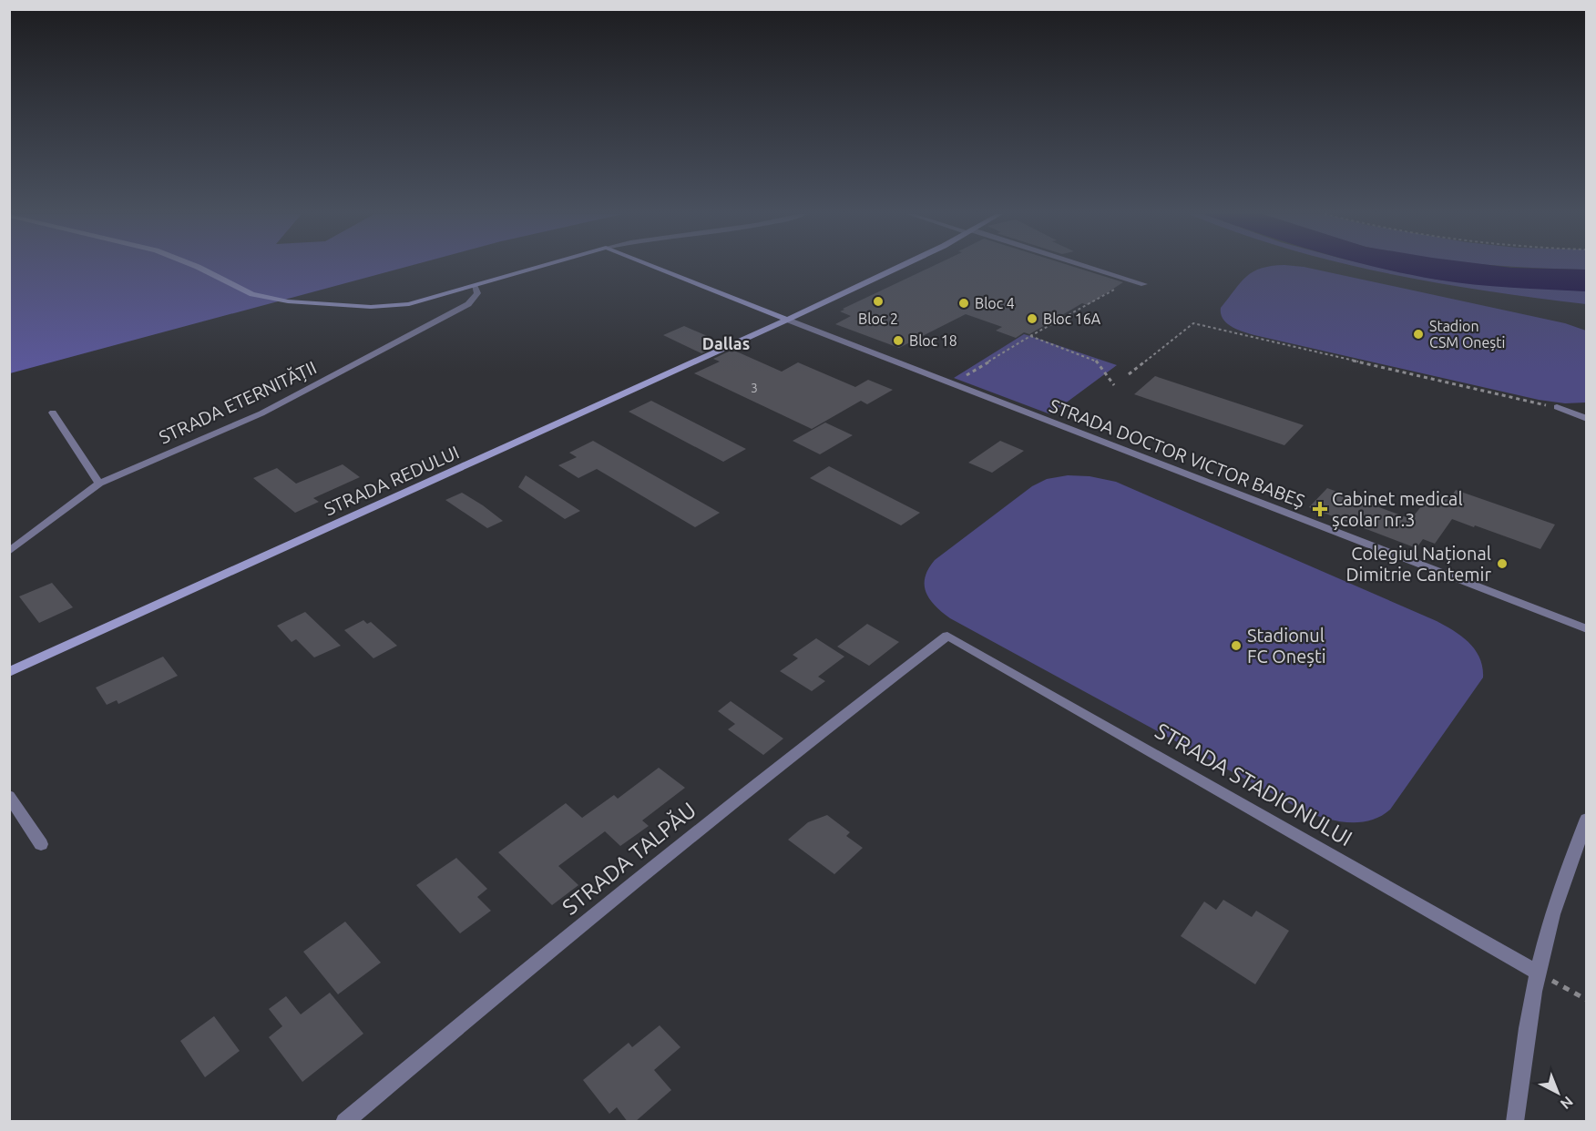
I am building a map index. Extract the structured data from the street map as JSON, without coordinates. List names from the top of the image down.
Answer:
{
  "streets": {
    "street": [
      "STRADA ETERNITĂȚII",
      "STRADA DOCTOR VICTOR BABEȘ",
      "STRADA REDULUI",
      "STRADA STADIONULUI",
      "STRADA TALPĂU"
    ]
  },
  "crossings": [
    ["STRADA DOCTOR VICTOR BABEȘ", "STRADA REDULUI"],
    ["STRADA STADIONULUI", "STRADA TALPĂU"]
  ],
  "districts": ["Dallas"],
  "places": {
    "other": [
      "Bloc 2",
      "Bloc 4",
      "Bloc 16A",
      "Stadion CSM Onești",
      "Bloc 18",
      "Colegiul Național Dimitrie Cantemir",
      "Stadionul FC Onești"
    ],
    "health": ["Cabinet medical școlar nr.3"]
  },
  "house_numbers": ["3"],
  "north": "bottom right"
}
